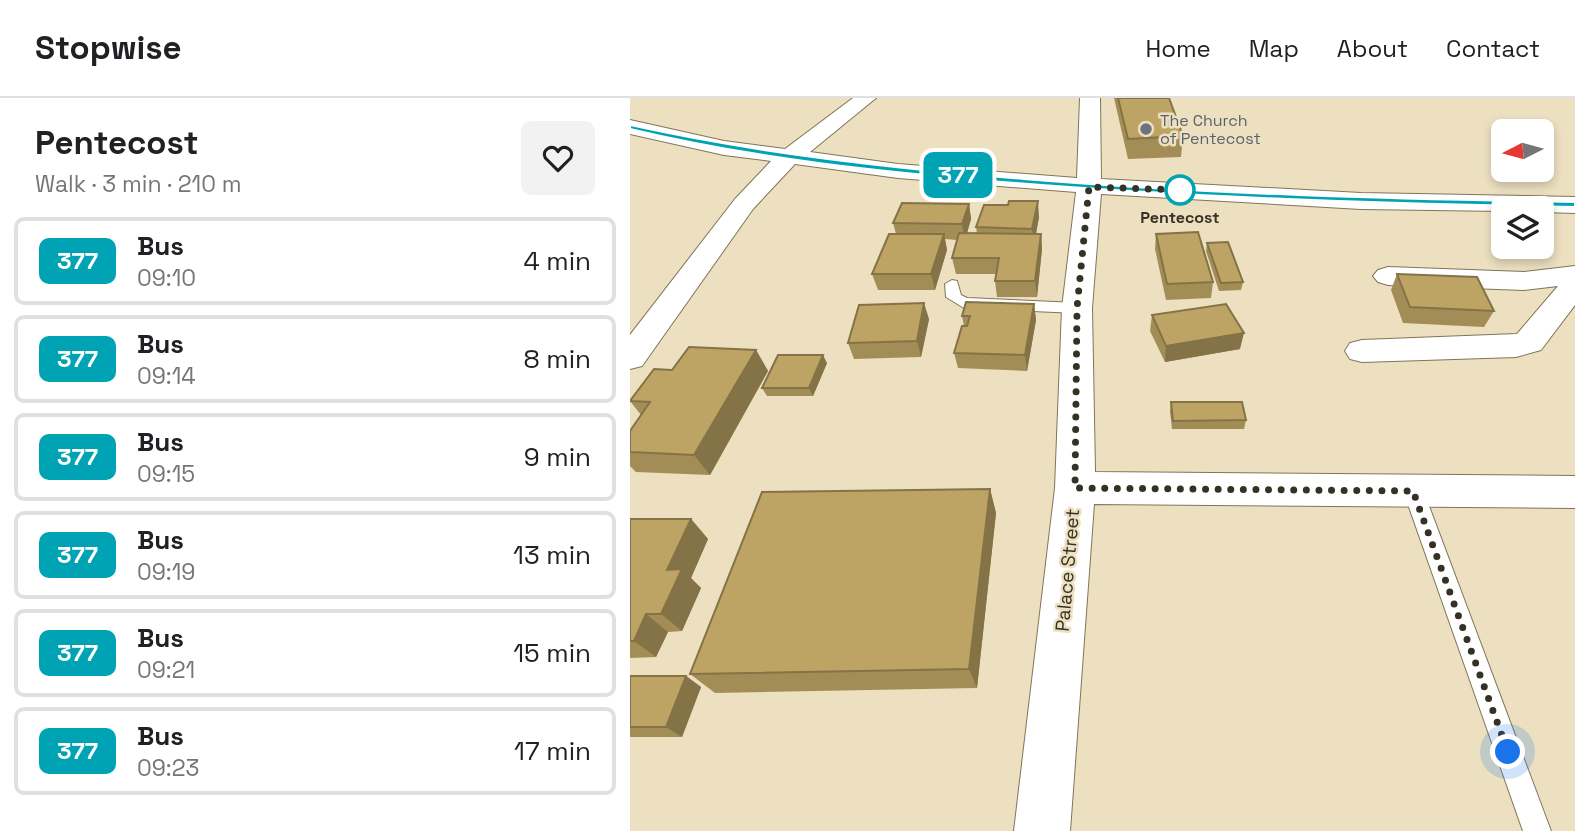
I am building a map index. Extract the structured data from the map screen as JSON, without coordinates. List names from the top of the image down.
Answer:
{
  "streets": {
    "street": ["Palace Street"]
  },
  "places": ["The Church of Pentecost", "Pentecost"],
  "lines": ["bus line 377"],
  "north": "left",
  "page": {
    "header": "Stopwise",
    "nav": [
      "Home",
      "Map",
      "About",
      "Contact"
    ],
    "heading": ["Pentecost", "Walk · 3 min · 210 m"],
    "on_map": "377",
    "list": [
      {
        "mark": "377",
        "name": "Bus",
        "note": "09:10",
        "value": "4 min"
      },
      {
        "mark": "377",
        "name": "Bus",
        "note": "09:14",
        "value": "8 min"
      },
      {
        "mark": "377",
        "name": "Bus",
        "note": "09:15",
        "value": "9 min"
      },
      {
        "mark": "377",
        "name": "Bus",
        "note": "09:19",
        "value": "13 min"
      },
      {
        "mark": "377",
        "name": "Bus",
        "note": "09:21",
        "value": "15 min"
      },
      {
        "mark": "377",
        "name": "Bus",
        "note": "09:23",
        "value": "17 min"
      }
    ]
  }
}
